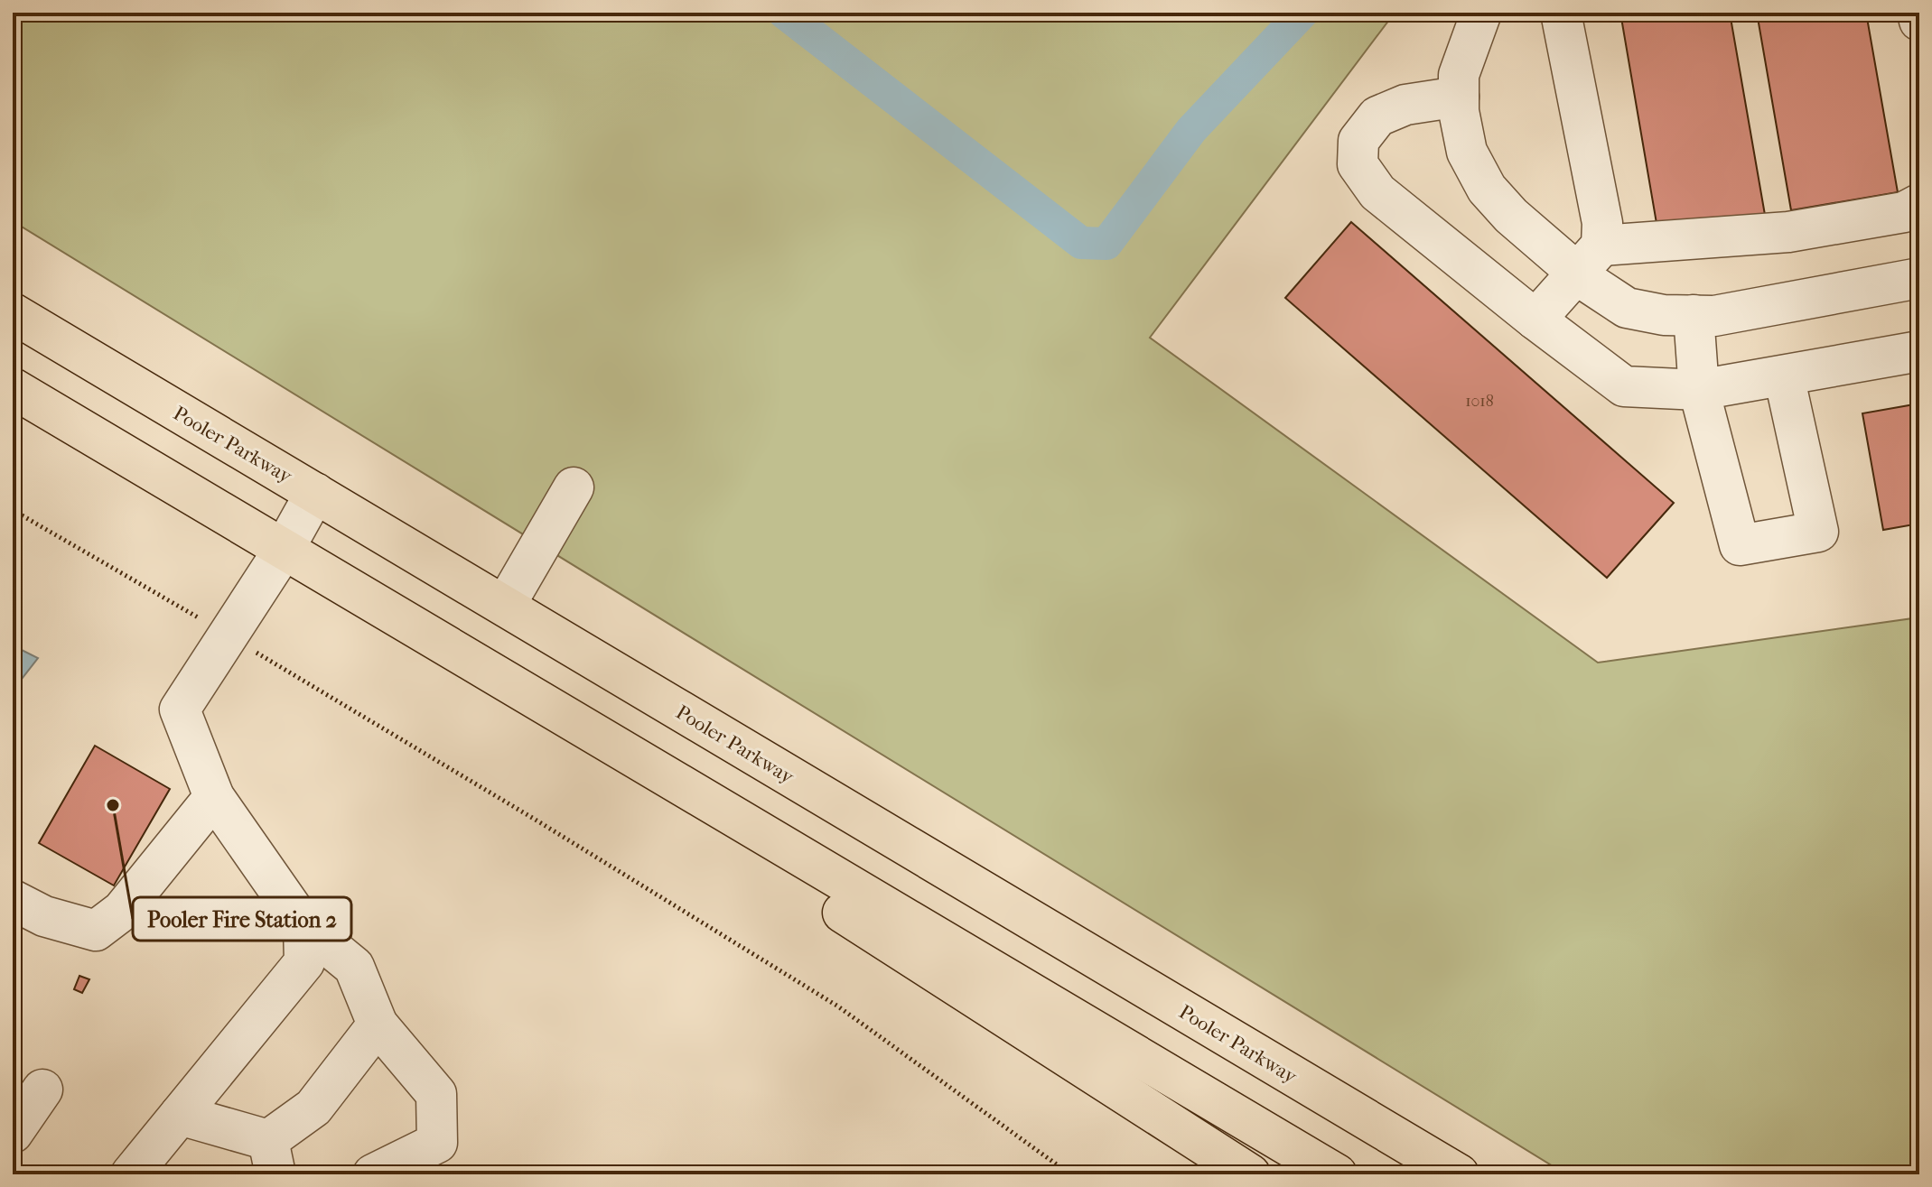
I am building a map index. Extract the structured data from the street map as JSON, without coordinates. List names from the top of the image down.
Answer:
{
  "streets": {
    "main road": ["Pooler Parkway"]
  },
  "places": ["Pooler Fire Station 2"],
  "house_numbers": ["1018"]
}
